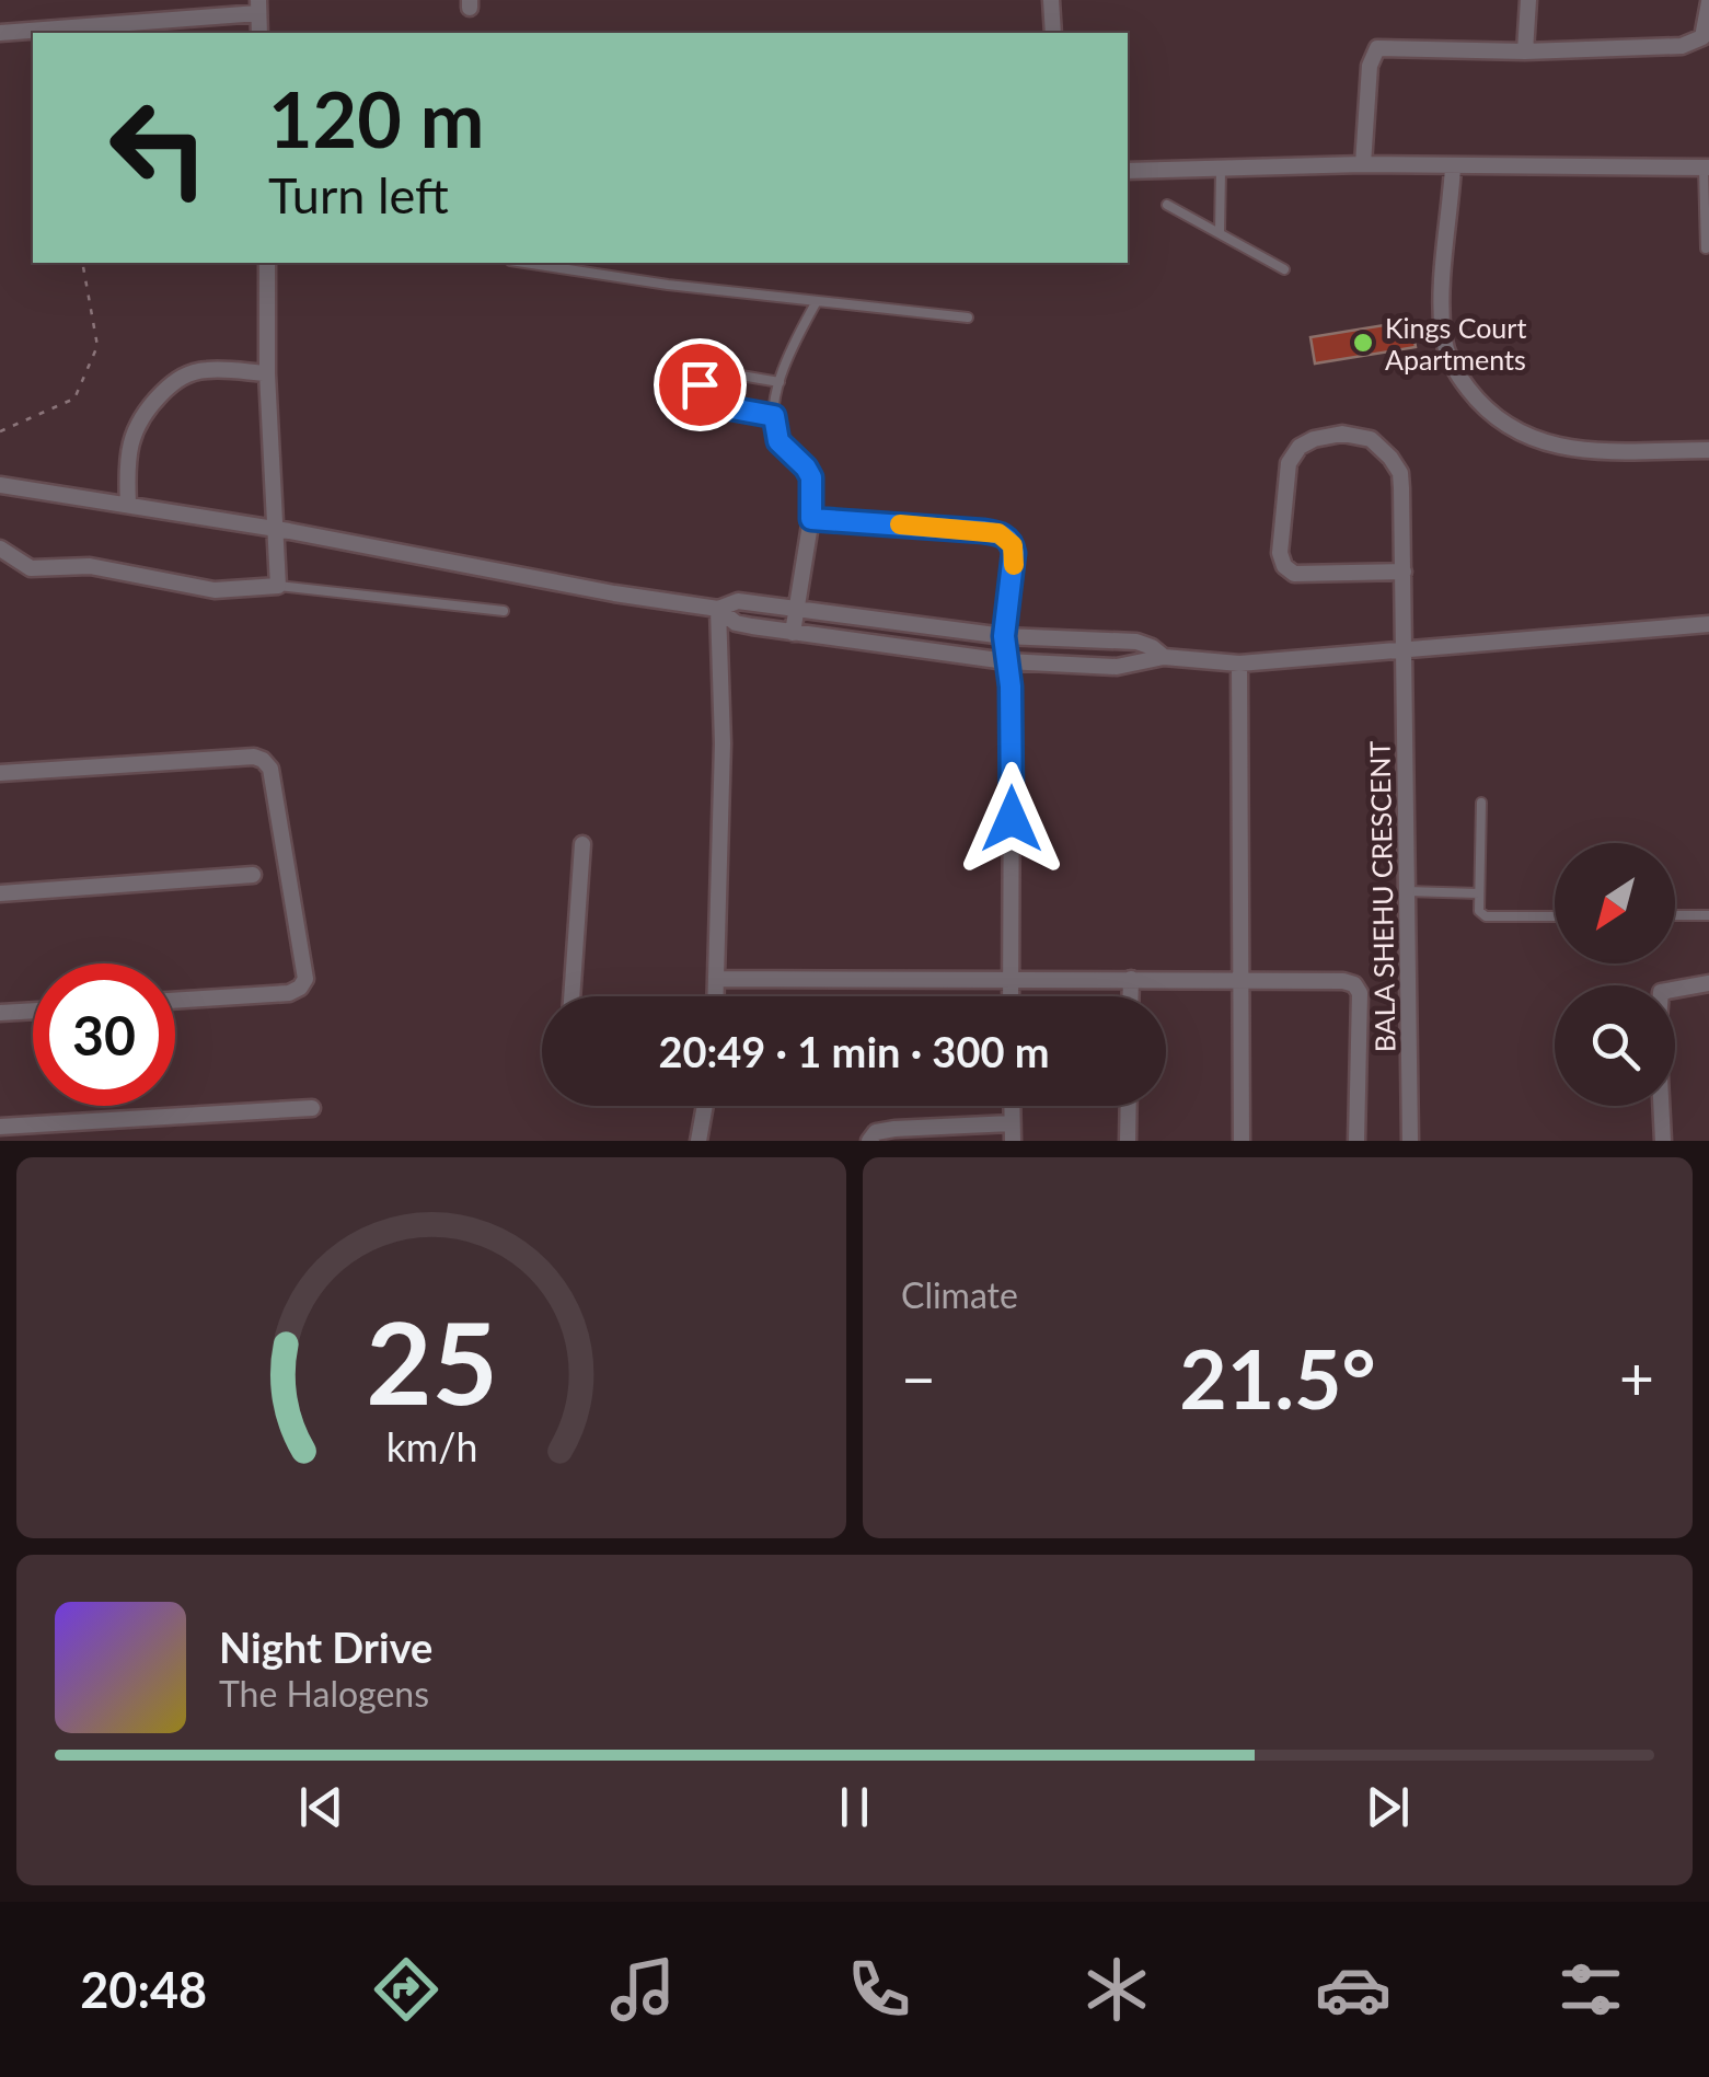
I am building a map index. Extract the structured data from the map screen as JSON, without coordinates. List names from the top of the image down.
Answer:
{
  "streets": {
    "street": ["BALA SHEHU CRESCENT"]
  },
  "places": ["Kings Court Apartments"],
  "north": "bottom left",
  "page": {
    "turn": ["120 m", "Turn left"],
    "limit": "30",
    "trip": "20:49 · 1 min · 300 m",
    "tile": "Climate",
    "heat": ["−", "21.5°", "+"],
    "song": ["Night Drive", "The Halogens"],
    "tabs": "20:48",
    "gauge": ["25", "km/h"]
  }
}
